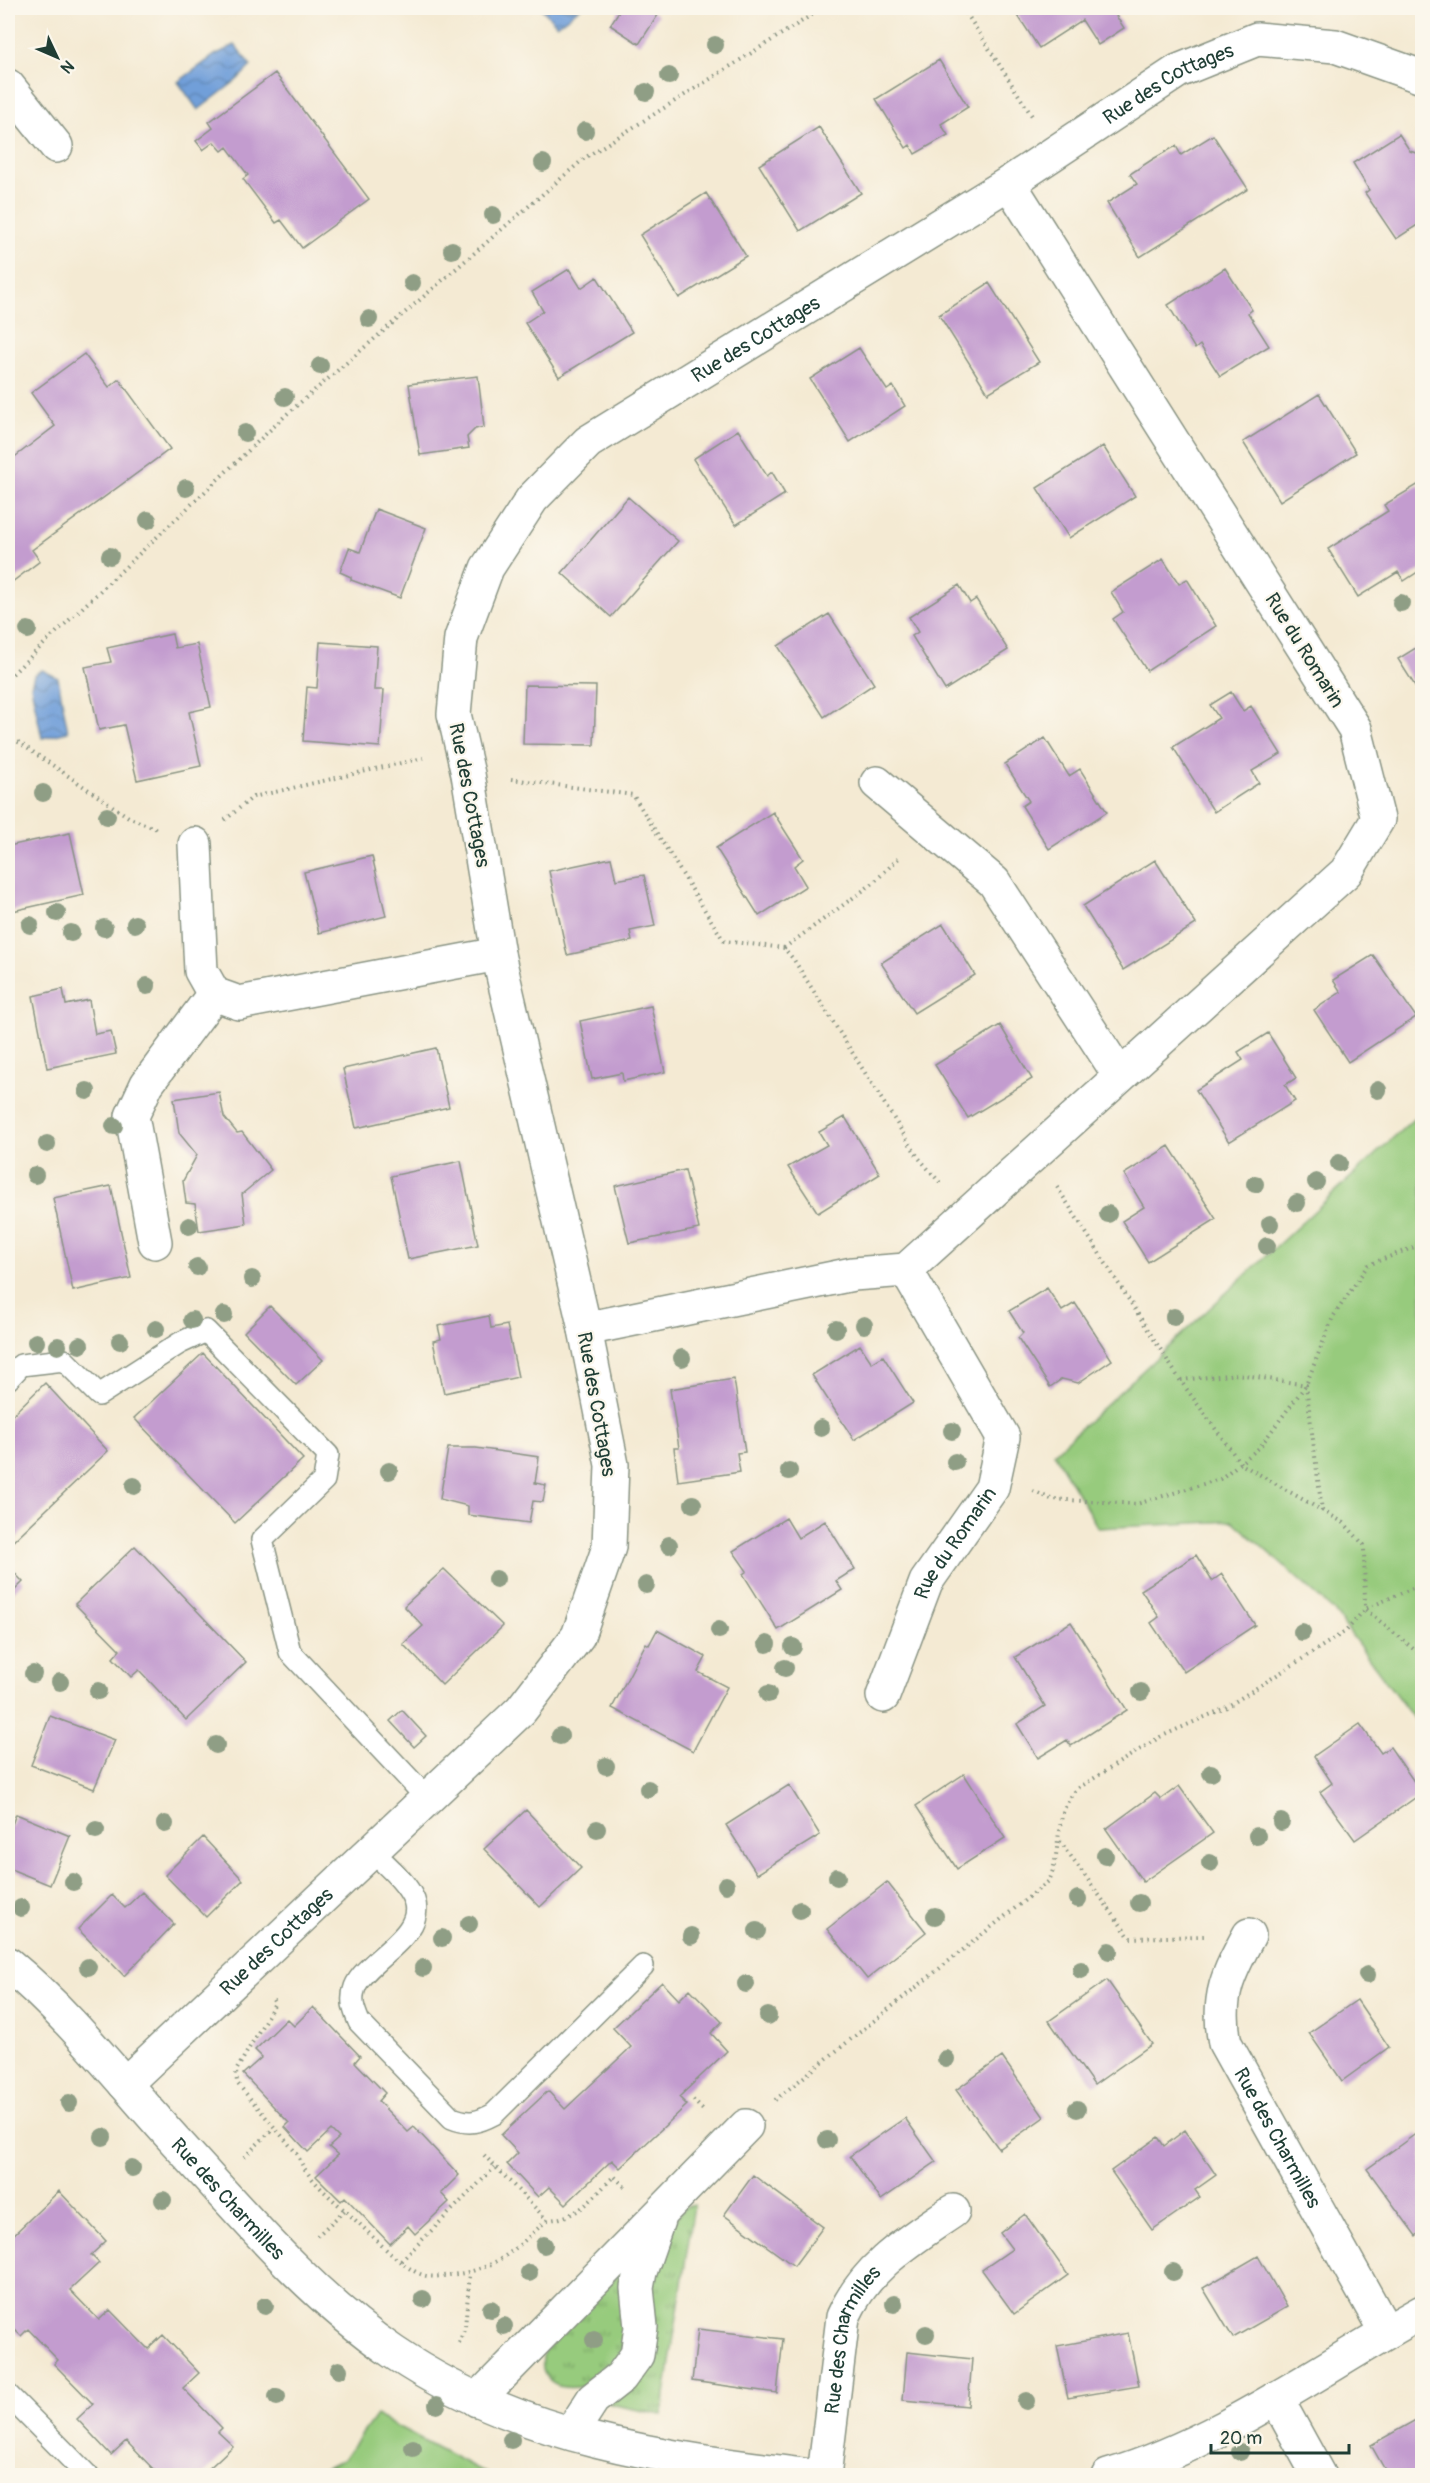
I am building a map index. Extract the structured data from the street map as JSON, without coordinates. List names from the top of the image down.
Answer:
{
  "streets": {
    "street": ["Rue des Cottages", "Rue du Romarin", "Rue des Charmilles"]
  },
  "crossings": [
    ["Rue des Cottages", "Rue du Romarin"],
    ["Rue des Cottages", "Rue des Charmilles"]
  ],
  "scale_bar": "20 m",
  "north": "bottom right"
}
